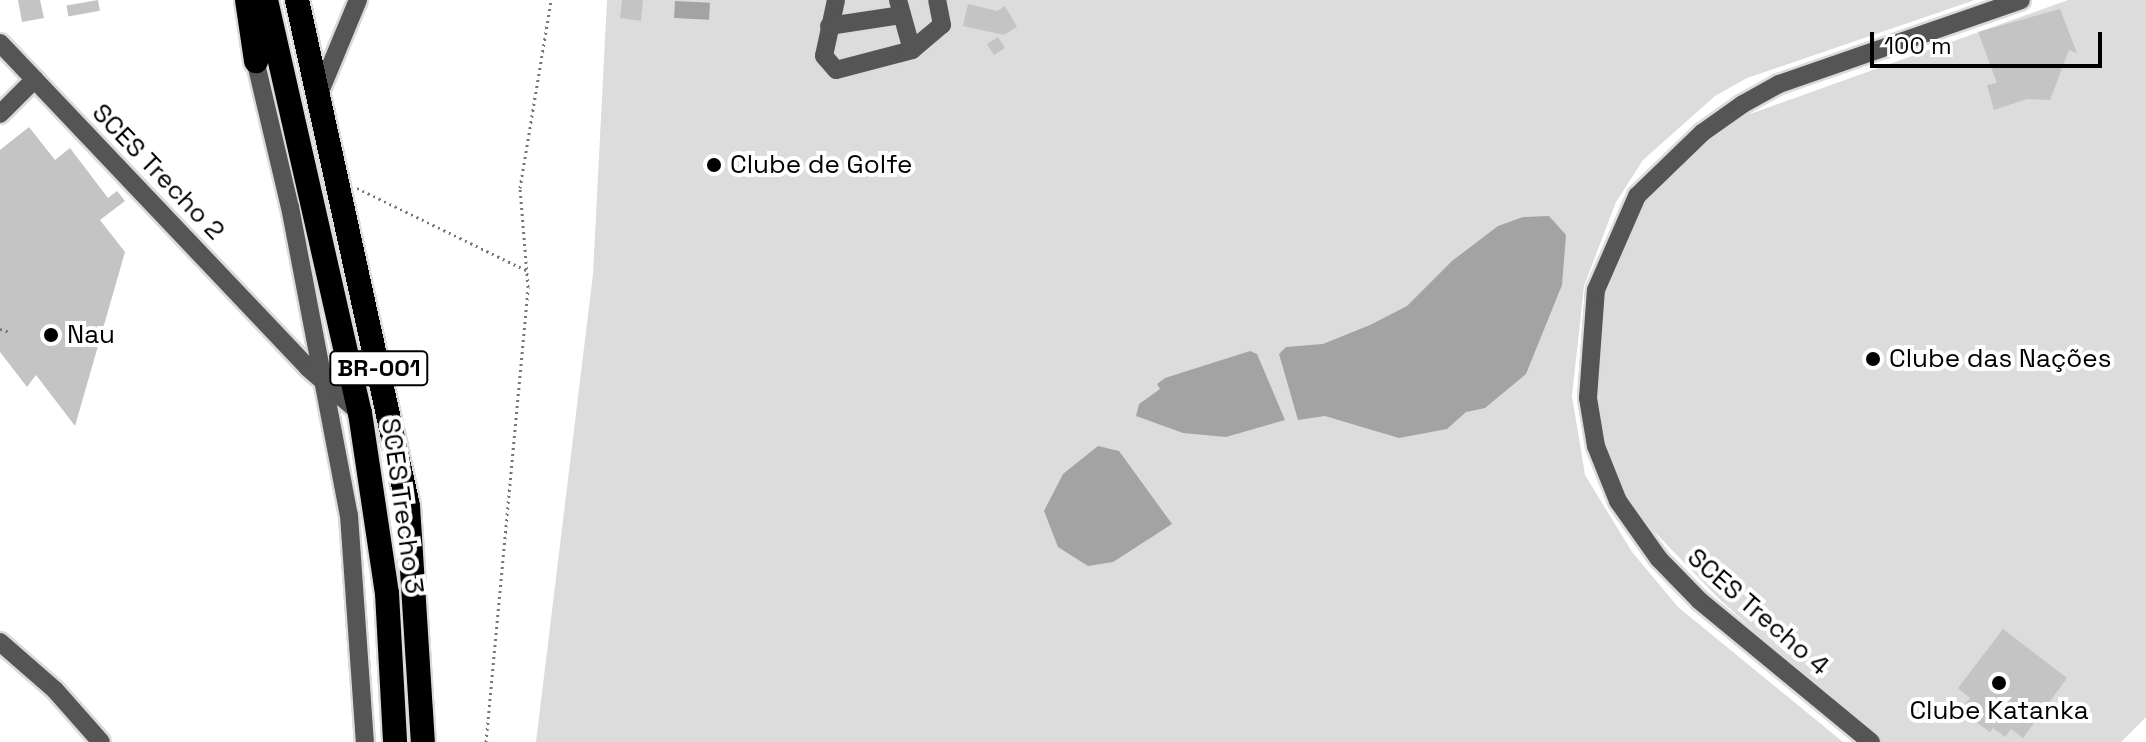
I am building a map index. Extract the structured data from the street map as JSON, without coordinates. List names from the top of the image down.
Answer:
{
  "streets": {
    "highway": ["BR-001", "SCES Trecho 3"],
    "street": ["SCES Trecho 2", "SCES Trecho 4"]
  },
  "crossings": [
    ["SCES Trecho 2", "SCES Trecho 3"]
  ],
  "places": [
    "Clube de Golfe",
    "Nau",
    "Clube das Nações",
    "Clube Katanka"
  ],
  "scale_bar": "100 m"
}
